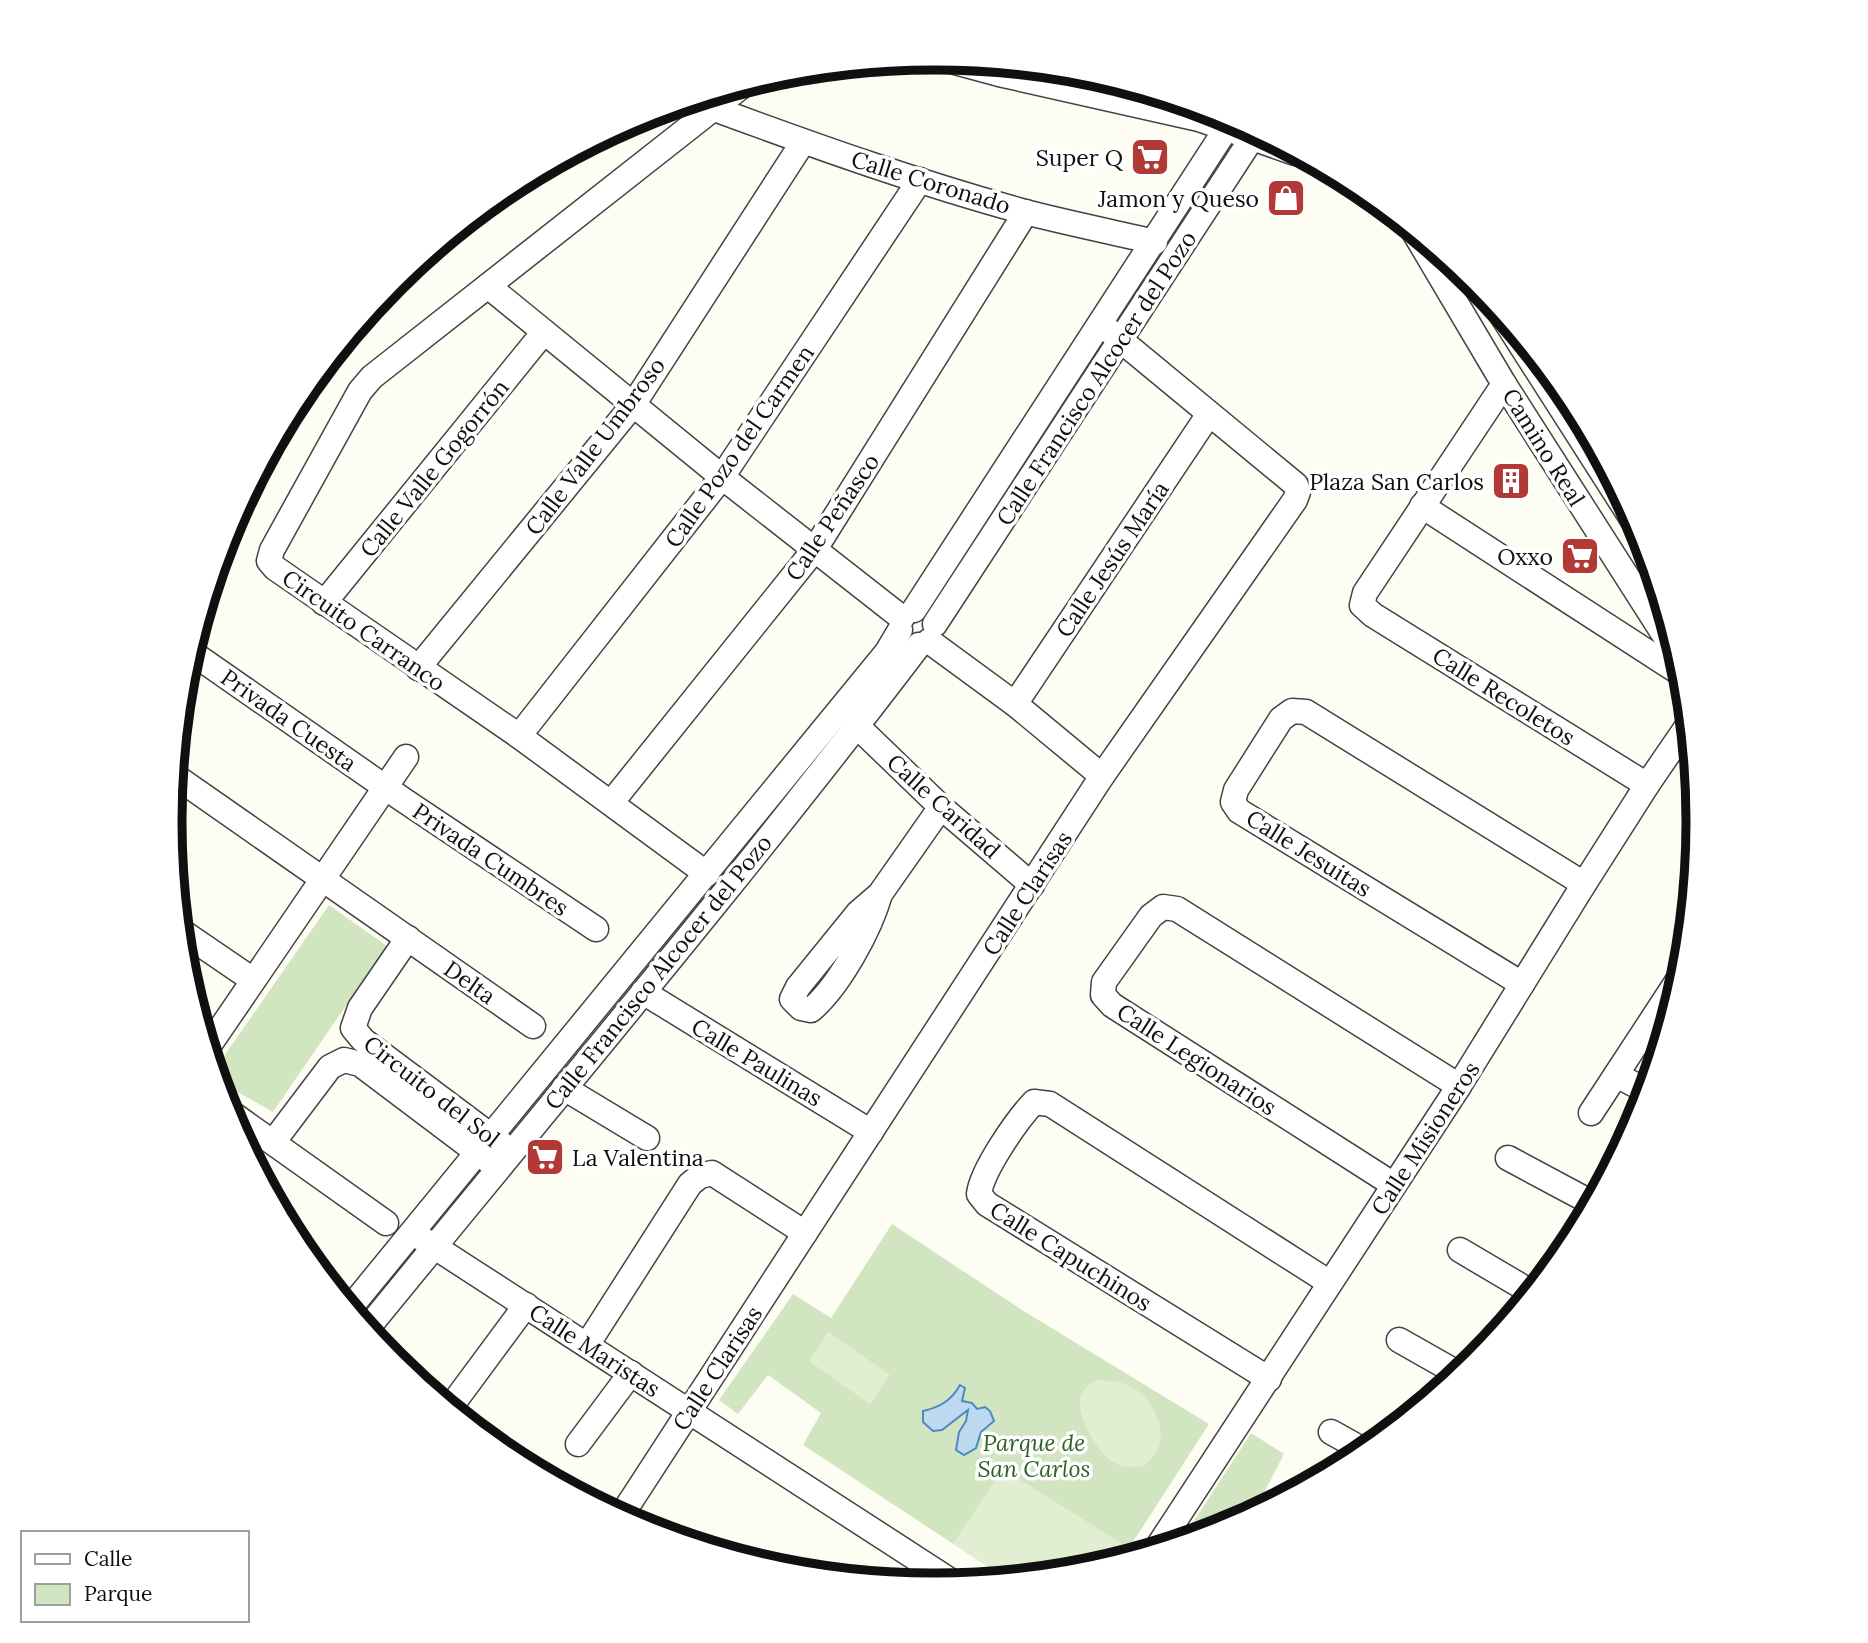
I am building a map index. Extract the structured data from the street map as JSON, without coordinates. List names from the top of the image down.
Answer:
{
  "streets": {
    "street": [
      "Calle Coronado",
      "Calle Francisco Alcocer del Pozo",
      "Calle Valle Umbroso",
      "Calle Pozo del Carmen",
      "Camino Real",
      "Calle Valle Gogorrón",
      "Calle Peñasco",
      "Calle Jesús María",
      "Circuito Carranco",
      "Calle Recoletos",
      "Privada Cuesta",
      "Calle Caridad",
      "Calle Jesuitas",
      "Privada Cumbres",
      "Calle Clarisas",
      "Delta",
      "Calle Legionarios",
      "Calle Paulinas",
      "Circuito del Sol",
      "Calle Misioneros",
      "Calle Capuchinos",
      "Calle Maristas"
    ]
  },
  "crossings": [
    ["Calle Coronado", "Calle Francisco Alcocer del Pozo"],
    ["Calle Coronado", "Calle Valle Umbroso"],
    ["Calle Coronado", "Calle Pozo del Carmen"],
    ["Calle Coronado", "Calle Peñasco"],
    ["Calle Coronado", "Circuito Carranco"],
    ["Calle Francisco Alcocer del Pozo", "Circuito Carranco"],
    ["Calle Francisco Alcocer del Pozo", "Calle Caridad"],
    ["Calle Francisco Alcocer del Pozo", "Calle Clarisas"],
    ["Calle Francisco Alcocer del Pozo", "Calle Paulinas"],
    ["Calle Francisco Alcocer del Pozo", "Circuito del Sol"],
    ["Calle Francisco Alcocer del Pozo", "Calle Maristas"],
    ["Calle Valle Umbroso", "Circuito Carranco"],
    ["Calle Pozo del Carmen", "Circuito Carranco"],
    ["Calle Valle Gogorrón", "Circuito Carranco"],
    ["Calle Peñasco", "Circuito Carranco"],
    ["Calle Jesús María", "Calle Clarisas"],
    ["Calle Recoletos", "Calle Misioneros"],
    ["Privada Cuesta", "Privada Cumbres"],
    ["Calle Caridad", "Calle Clarisas"],
    ["Calle Jesuitas", "Calle Misioneros"],
    ["Calle Clarisas", "Calle Paulinas"],
    ["Calle Clarisas", "Calle Maristas"],
    ["Delta", "Circuito del Sol"],
    ["Calle Legionarios", "Calle Misioneros"],
    ["Calle Misioneros", "Calle Capuchinos"]
  ],
  "parks": ["Parque de San Carlos"],
  "places": {
    "supermarket": ["Super Q", "Oxxo", "La Valentina"],
    "shop": ["Jamon y Queso"],
    "building": ["Plaza San Carlos"]
  },
  "legend": ["Calle", "Parque"]
}
